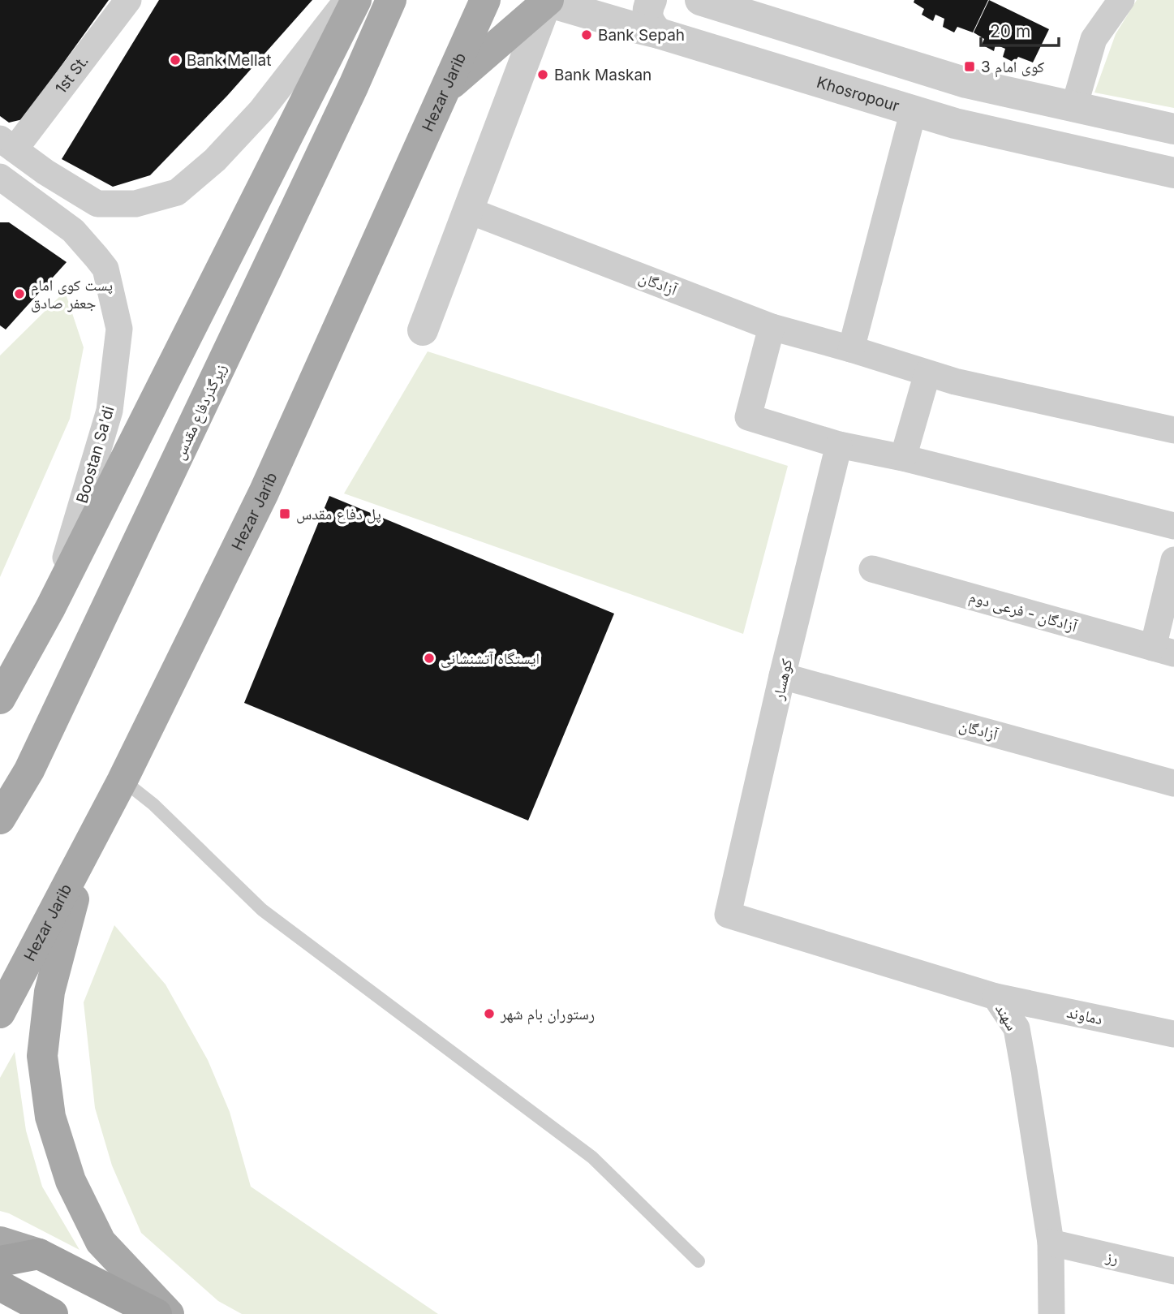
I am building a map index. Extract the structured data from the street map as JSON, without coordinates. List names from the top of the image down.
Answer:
{
  "streets": {
    "main road": ["Hezar Jarib", "زیرگذردفاع مقدس"],
    "street": [
      "1st St.",
      "Khosropour",
      "آزادگان",
      "Boostan Sa'di",
      "آزادگان - فرعی دوم",
      "کوهسار",
      "دماوند",
      "سهند",
      "رز"
    ]
  },
  "crossings": [
    ["آزادگان", "کوهسار"],
    ["کوهسار", "سهند"],
    ["دماوند", "سهند"],
    ["سهند", "رز"]
  ],
  "places": {
    "other": [
      "Bank Sepah",
      "Bank Mellat",
      "Bank Maskan",
      "پست کوی امام جعفر صادق",
      "ایستگاه آتشنشانی",
      "رستوران بام شهر"
    ],
    "transit": ["کوی امام 3", "پل دفاع مقدس"]
  },
  "scale_bar": "20 m"
}
